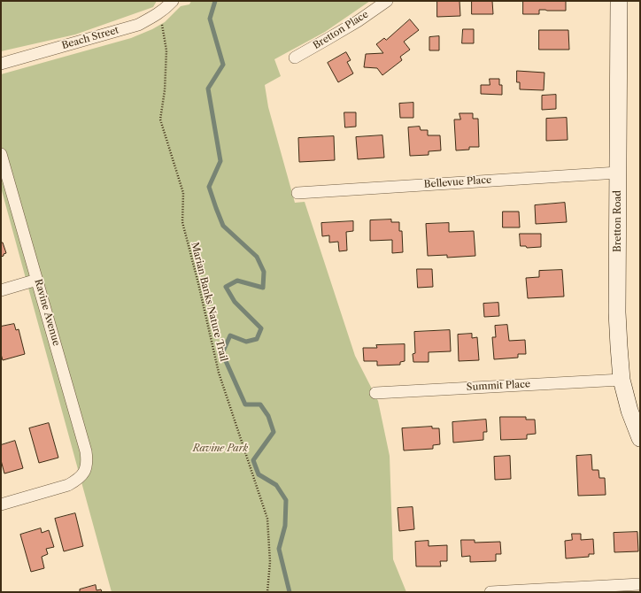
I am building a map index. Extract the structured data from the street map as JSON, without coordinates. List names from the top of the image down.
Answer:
{
  "streets": {
    "street": [
      "Bretton Place",
      "Beach Street",
      "Bellevue Place",
      "Bretton Road",
      "Ravine Avenue",
      "Summit Place"
    ],
    "path": ["Marian Banks Nature Trail"]
  },
  "crossings": [
    ["Beach Street", "Marian Banks Nature Trail"],
    ["Bellevue Place", "Bretton Road"],
    ["Bretton Road", "Summit Place"]
  ],
  "parks": ["Ravine Park"]
}
